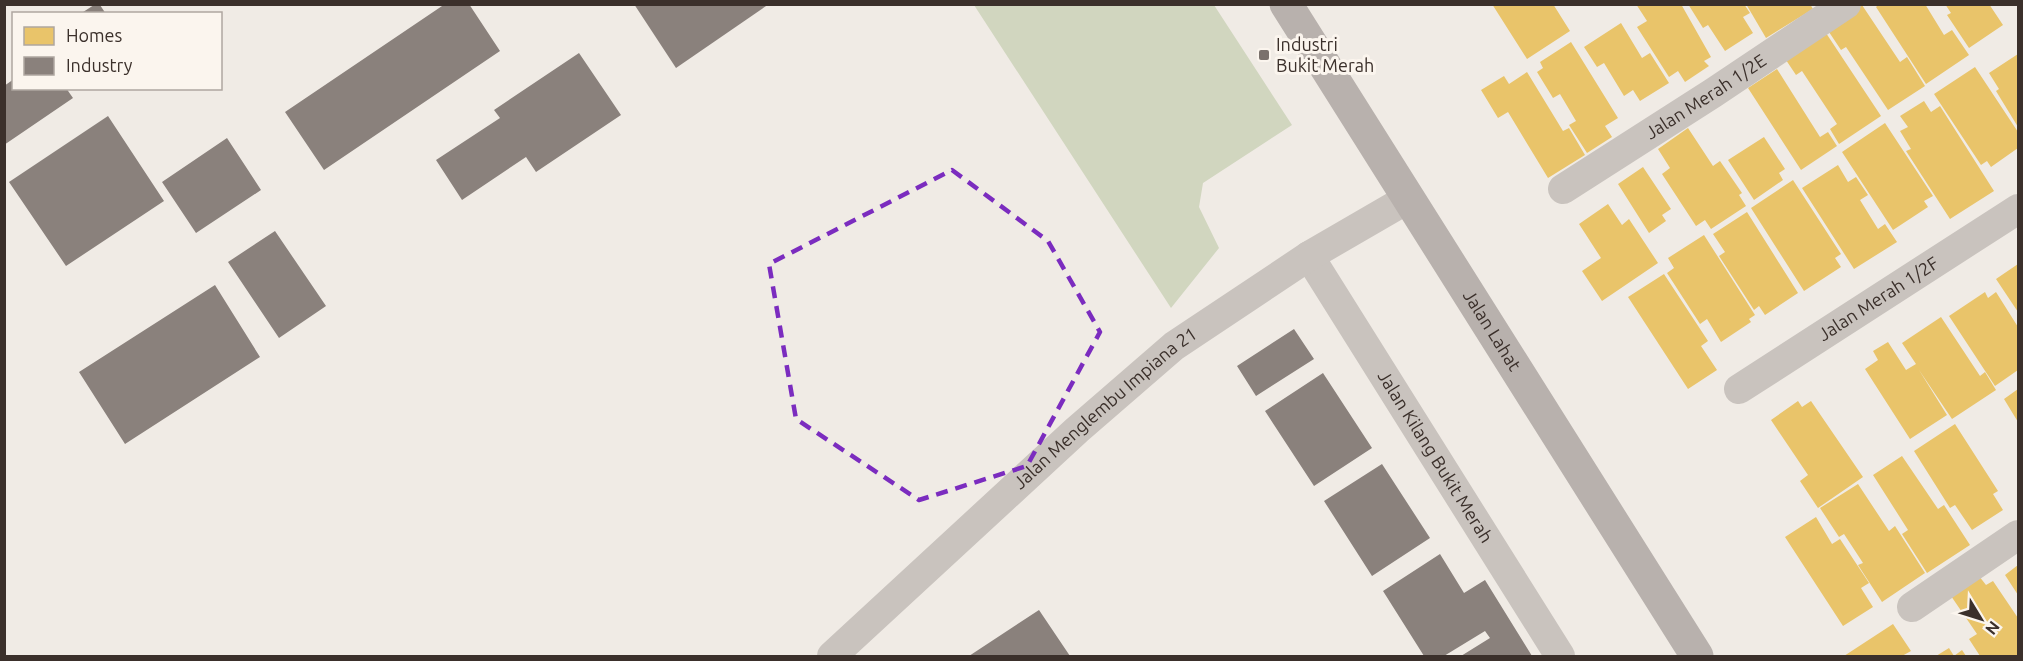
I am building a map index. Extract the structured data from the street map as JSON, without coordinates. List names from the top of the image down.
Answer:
{
  "streets": {
    "main road": ["Jalan Lahat"],
    "street": [
      "Jalan Merah 1/2E",
      "Jalan Merah 1/2F",
      "Jalan Menglembu Impiana 21",
      "Jalan Kilang Bukit Merah"
    ]
  },
  "crossings": [
    ["Jalan Lahat", "Jalan Menglembu Impiana 21"],
    ["Jalan Menglembu Impiana 21", "Jalan Kilang Bukit Merah"]
  ],
  "places": {
    "transit": ["Industri Bukit Merah"]
  },
  "legend": ["Homes", "Industry"],
  "north": "bottom right"
}
